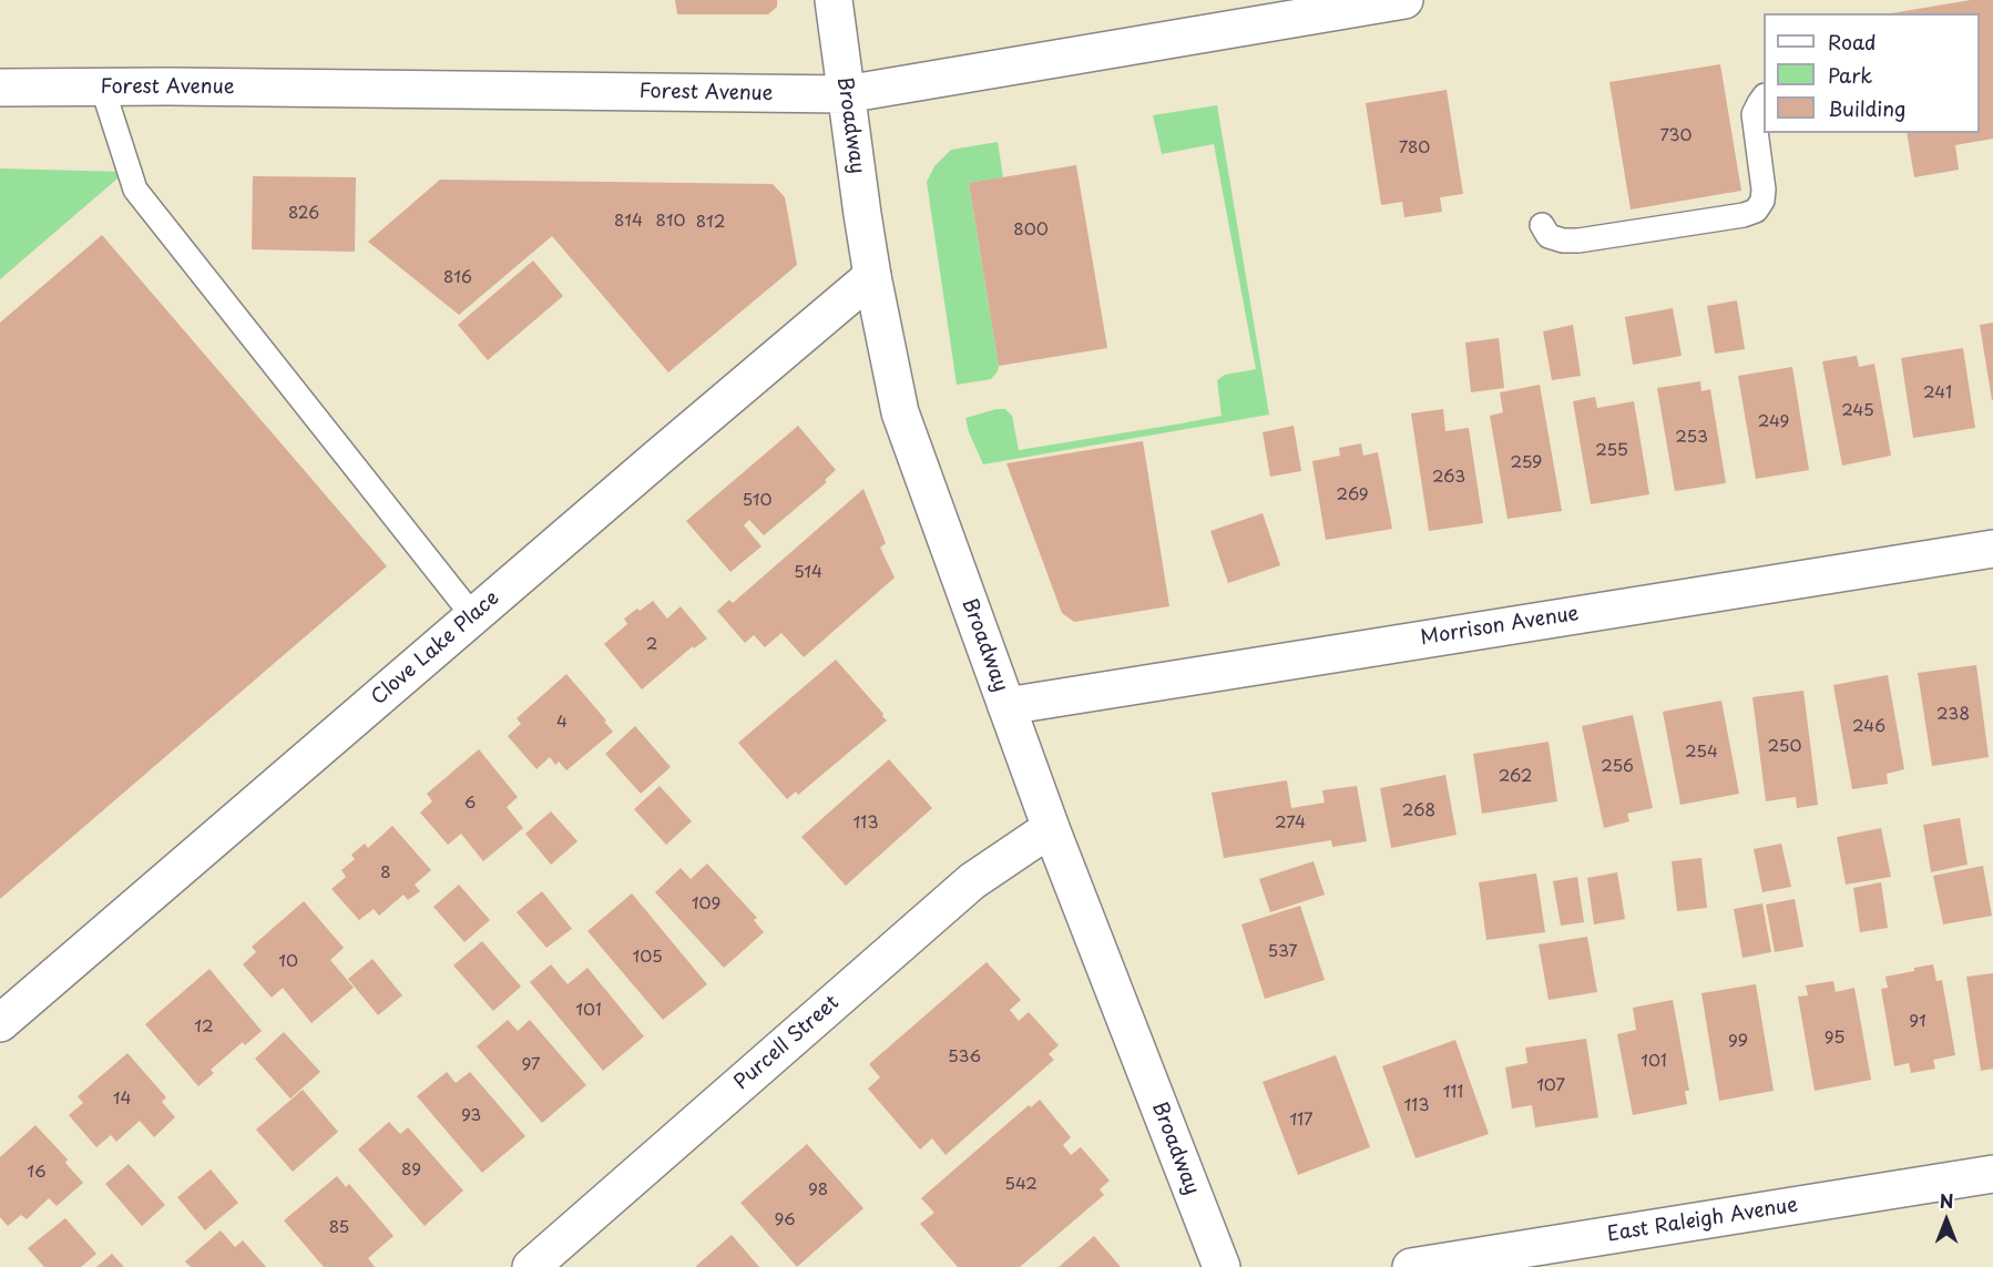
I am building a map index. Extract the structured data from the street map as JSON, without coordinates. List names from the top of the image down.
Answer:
{
  "streets": {
    "street": [
      "Forest Avenue",
      "Broadway",
      "Morrison Avenue",
      "Clove Lake Place",
      "Purcell Street",
      "East Raleigh Avenue"
    ]
  },
  "crossings": [
    ["Forest Avenue", "Broadway"],
    ["Broadway", "Morrison Avenue"],
    ["Broadway", "Clove Lake Place"],
    ["Broadway", "Purcell Street"]
  ],
  "house_numbers": [
    "730",
    "780",
    "826",
    "814",
    "810",
    "812",
    "800",
    "816",
    "241",
    "245",
    "249",
    "253",
    "255",
    "259",
    "263",
    "269",
    "510",
    "514",
    "2",
    "238",
    "4",
    "246",
    "250",
    "254",
    "256",
    "262",
    "6",
    "268",
    "113",
    "274",
    "8",
    "109",
    "537",
    "105",
    "10",
    "101",
    "91",
    "12",
    "95",
    "99",
    "536",
    "101",
    "97",
    "107",
    "111",
    "14",
    "113",
    "93",
    "117",
    "89",
    "16",
    "542",
    "98",
    "96",
    "85"
  ],
  "legend": ["Road", "Park", "Building"],
  "north": "top"
}
